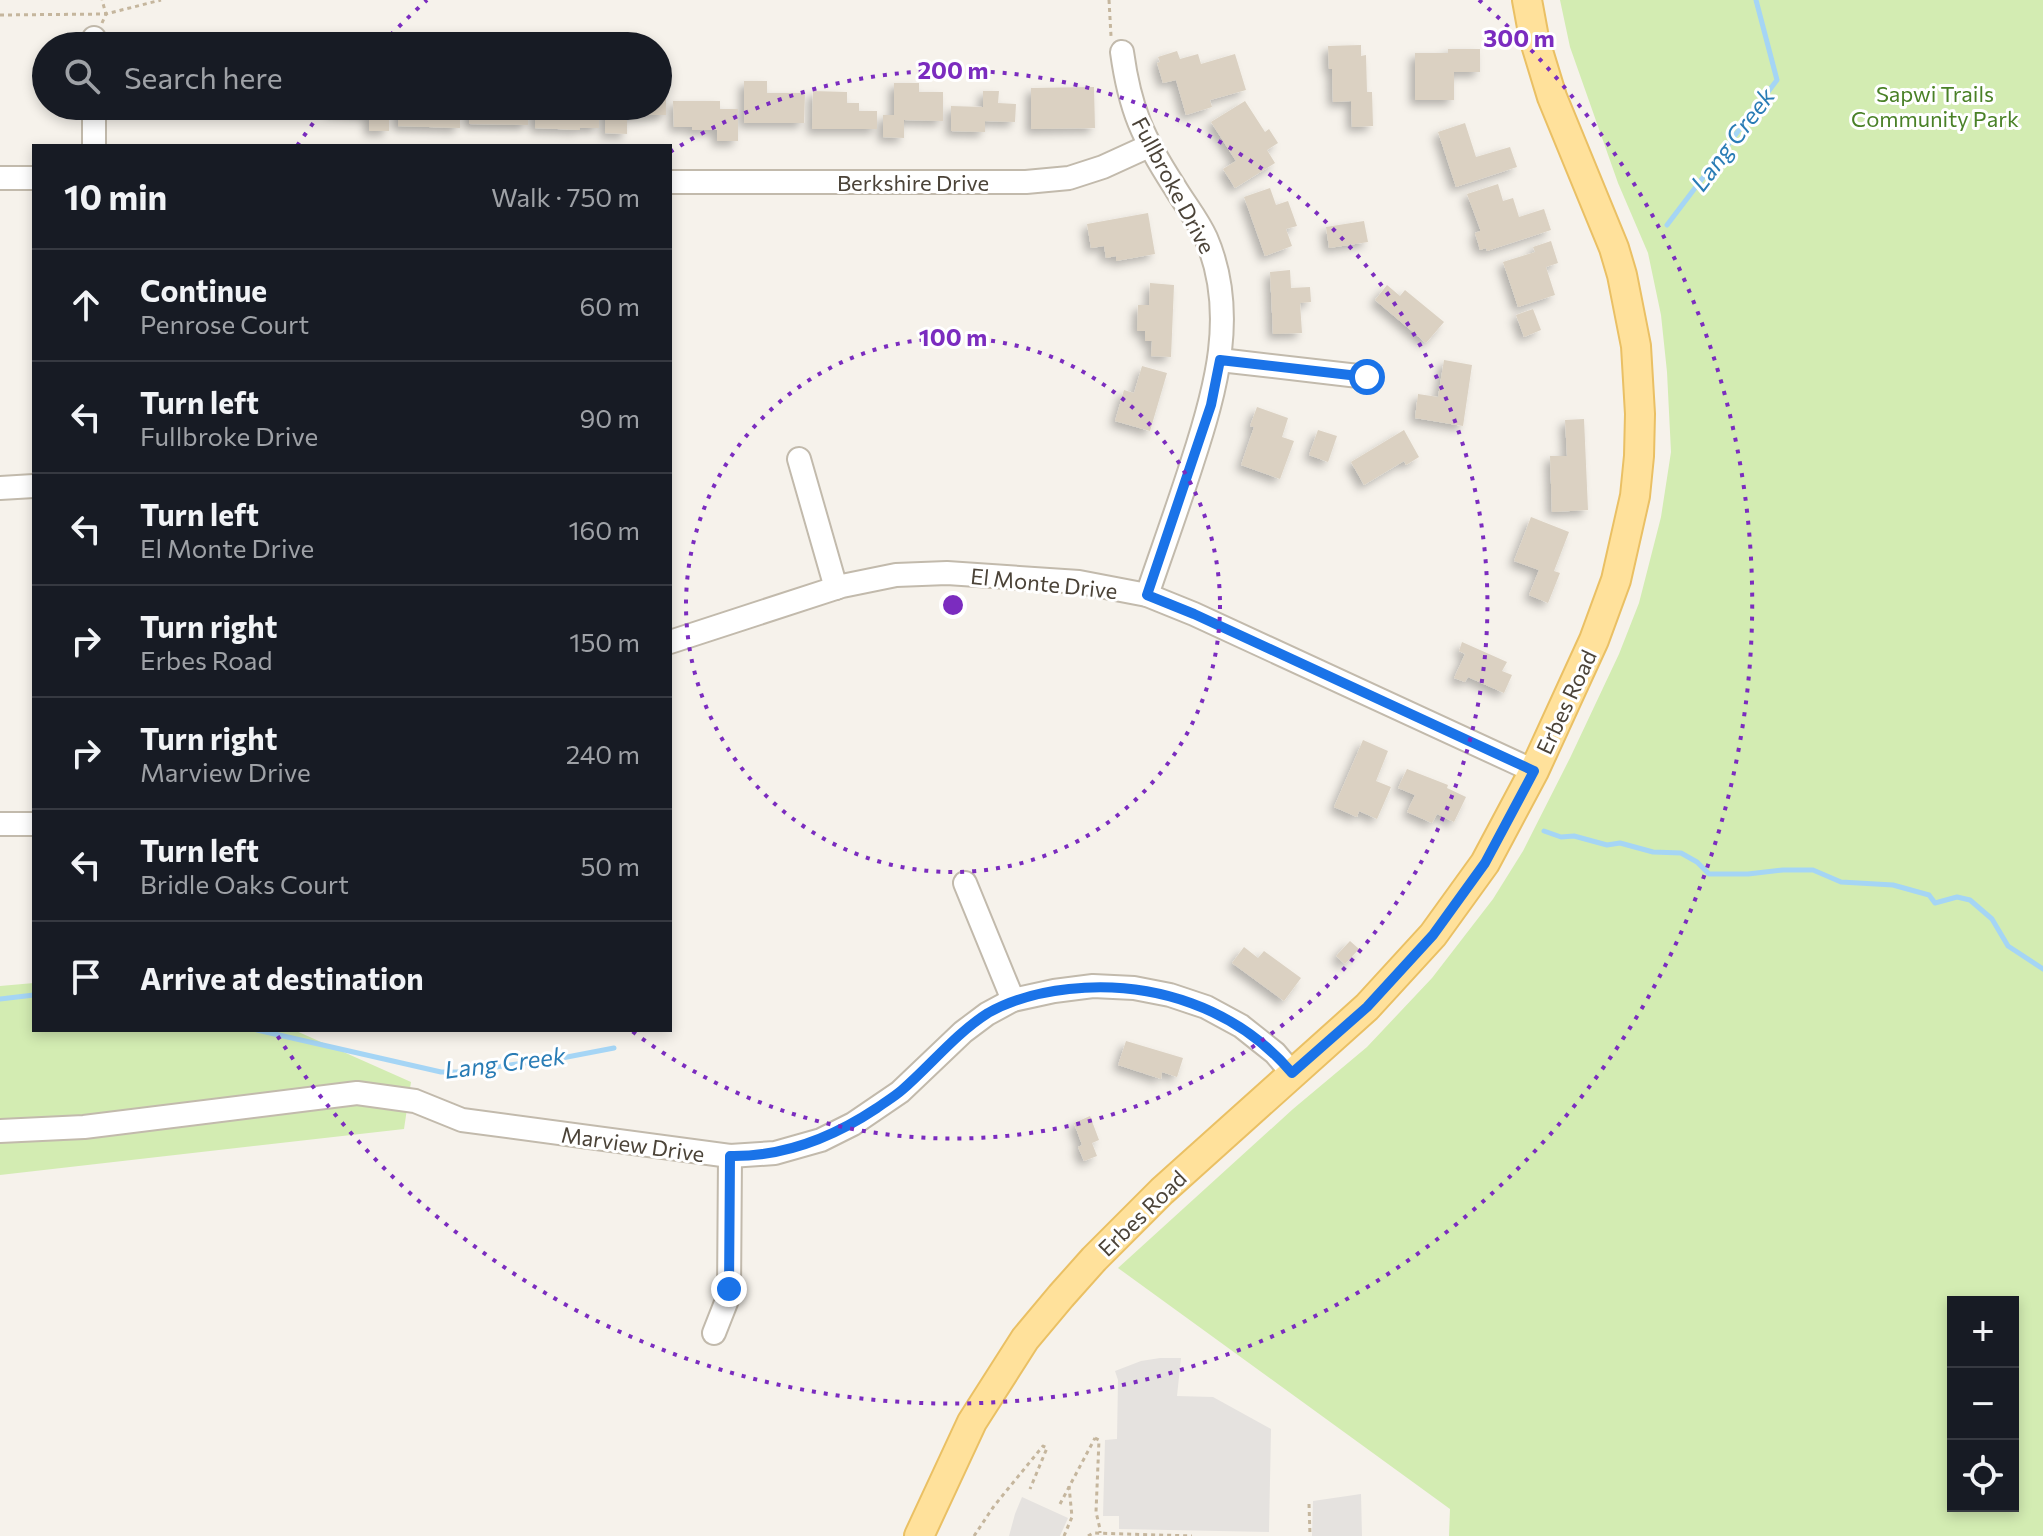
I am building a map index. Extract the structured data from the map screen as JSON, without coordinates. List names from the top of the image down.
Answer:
{
  "streets": {
    "main road": ["Erbes Road"],
    "street": [
      "Berkshire Drive",
      "Fullbroke Drive",
      "El Monte Drive",
      "Marview Drive"
    ]
  },
  "crossings": [
    ["Berkshire Drive", "Fullbroke Drive"],
    ["Fullbroke Drive", "El Monte Drive"],
    ["El Monte Drive", "Erbes Road"],
    ["Erbes Road", "Marview Drive"]
  ],
  "water": ["Lang Creek"],
  "parks": ["Sapwi Trails Community Park"],
  "page": {
    "search": "Search here",
    "heading": ["10 min", "Walk · 750 m"],
    "list": [
      ["Continue", "Penrose Court", "60 m"],
      ["Turn left", "Fullbroke Drive", "90 m"],
      ["Turn left", "El Monte Drive", "160 m"],
      ["Turn right", "Erbes Road", "150 m"],
      ["Turn right", "Marview Drive", "240 m"],
      ["Turn left", "Bridle Oaks Court", "50 m"],
      "Arrive at destination"
    ],
    "map_buttons": ["+", "−"]
  },
  "rings": ["300 m", "200 m", "100 m"]
}
